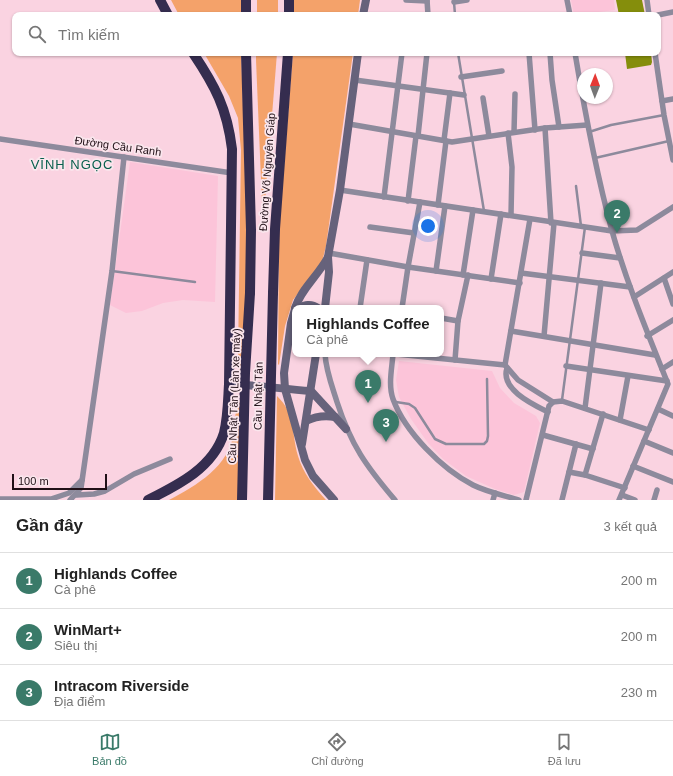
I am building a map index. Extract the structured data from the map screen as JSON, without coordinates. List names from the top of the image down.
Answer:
{
  "streets": {
    "highway": ["Đường Võ Nguyên Giáp", "Cầu Nhật Tân (Làn xe máy)", "Cầu Nhật Tân"],
    "street": ["Đường Cầu Ranh"]
  },
  "crossings": [
    ["Đường Võ Nguyên Giáp", "Cầu Nhật Tân (Làn xe máy)"],
    ["Đường Võ Nguyên Giáp", "Cầu Nhật Tân"],
    ["Cầu Nhật Tân (Làn xe máy)", "Cầu Nhật Tân"]
  ],
  "districts": ["VĨNH NGỌC"],
  "scale_bar": "100 m",
  "north": "top",
  "page": {
    "search": "Tìm kiếm",
    "pins": ["2", "1", "3"],
    "popup": ["Highlands Coffee", "Cà phê"],
    "scale": "100 m",
    "heading": ["Gần đây", "3 kết quả"],
    "list": [
      {
        "mark": "1",
        "name": "Highlands Coffee",
        "note": "Cà phê",
        "value": "200 m"
      },
      {
        "mark": "2",
        "name": "WinMart+",
        "note": "Siêu thị",
        "value": "200 m"
      },
      {
        "mark": "3",
        "name": "Intracom Riverside",
        "note": "Địa điểm",
        "value": "230 m"
      }
    ],
    "nav": ["Bản đồ", "Chỉ đường", "Đã lưu"]
  }
}
